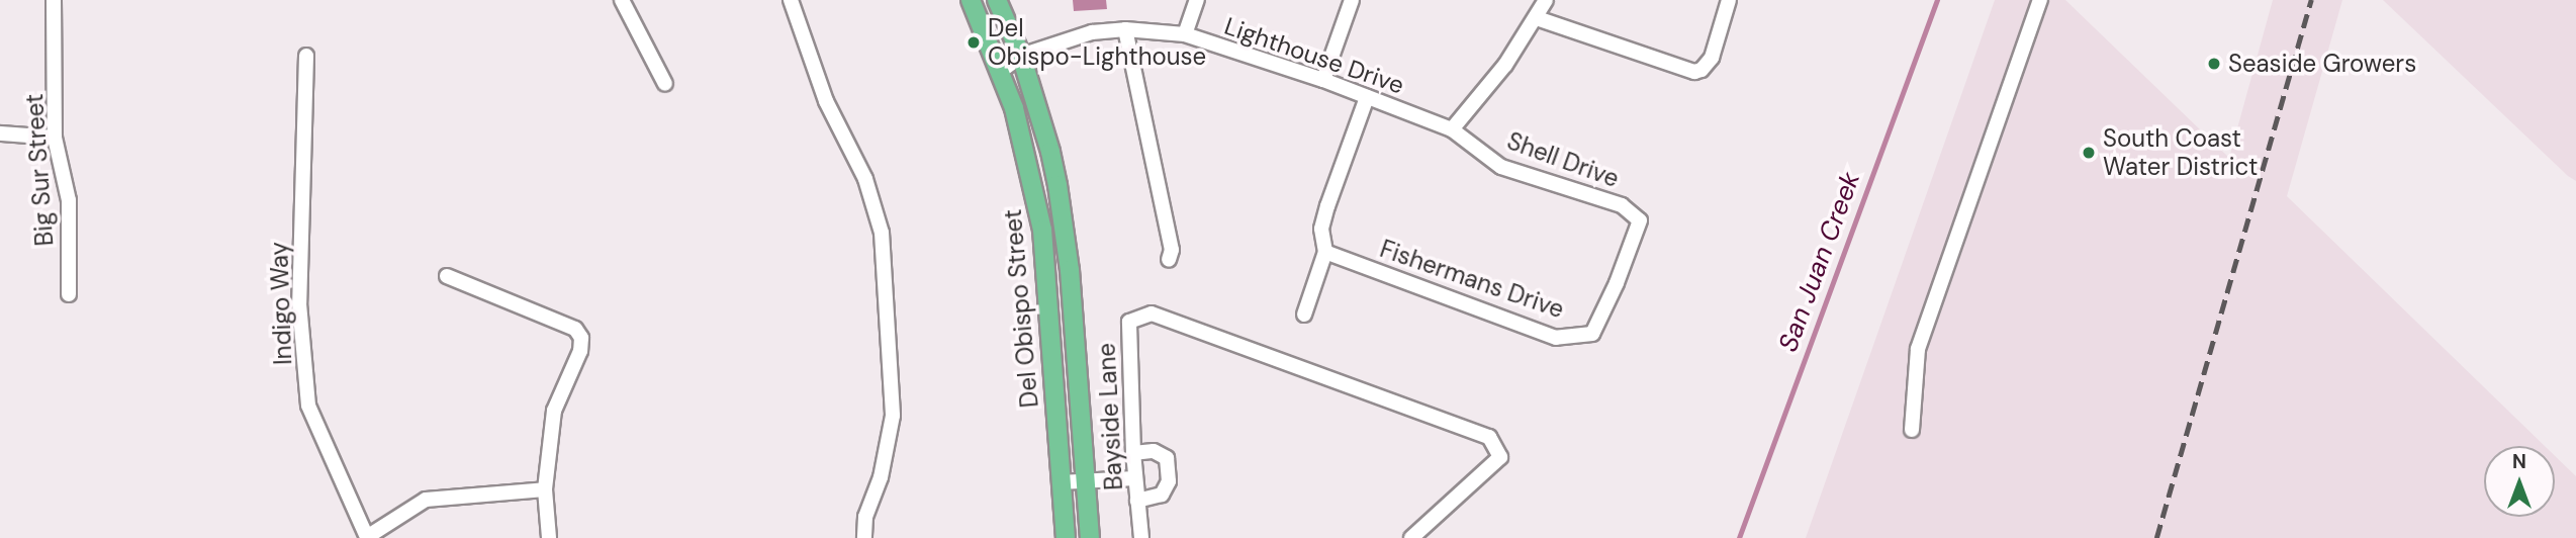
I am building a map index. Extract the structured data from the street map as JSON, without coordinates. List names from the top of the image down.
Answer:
{
  "streets": {
    "main road": ["Del Obispo Street"],
    "street": [
      "Lighthouse Drive",
      "Shell Drive",
      "Big Sur Street",
      "Fishermans Drive",
      "Indigo Way",
      "Bayside Lane"
    ]
  },
  "crossings": [
    ["Lighthouse Drive", "Shell Drive"],
    ["Lighthouse Drive", "Del Obispo Street"],
    ["Shell Drive", "Fishermans Drive"]
  ],
  "water": ["San Juan Creek"],
  "places": ["Del Obispo-Lighthouse", "Seaside Growers", "South Coast Water District"],
  "north": "top"
}
